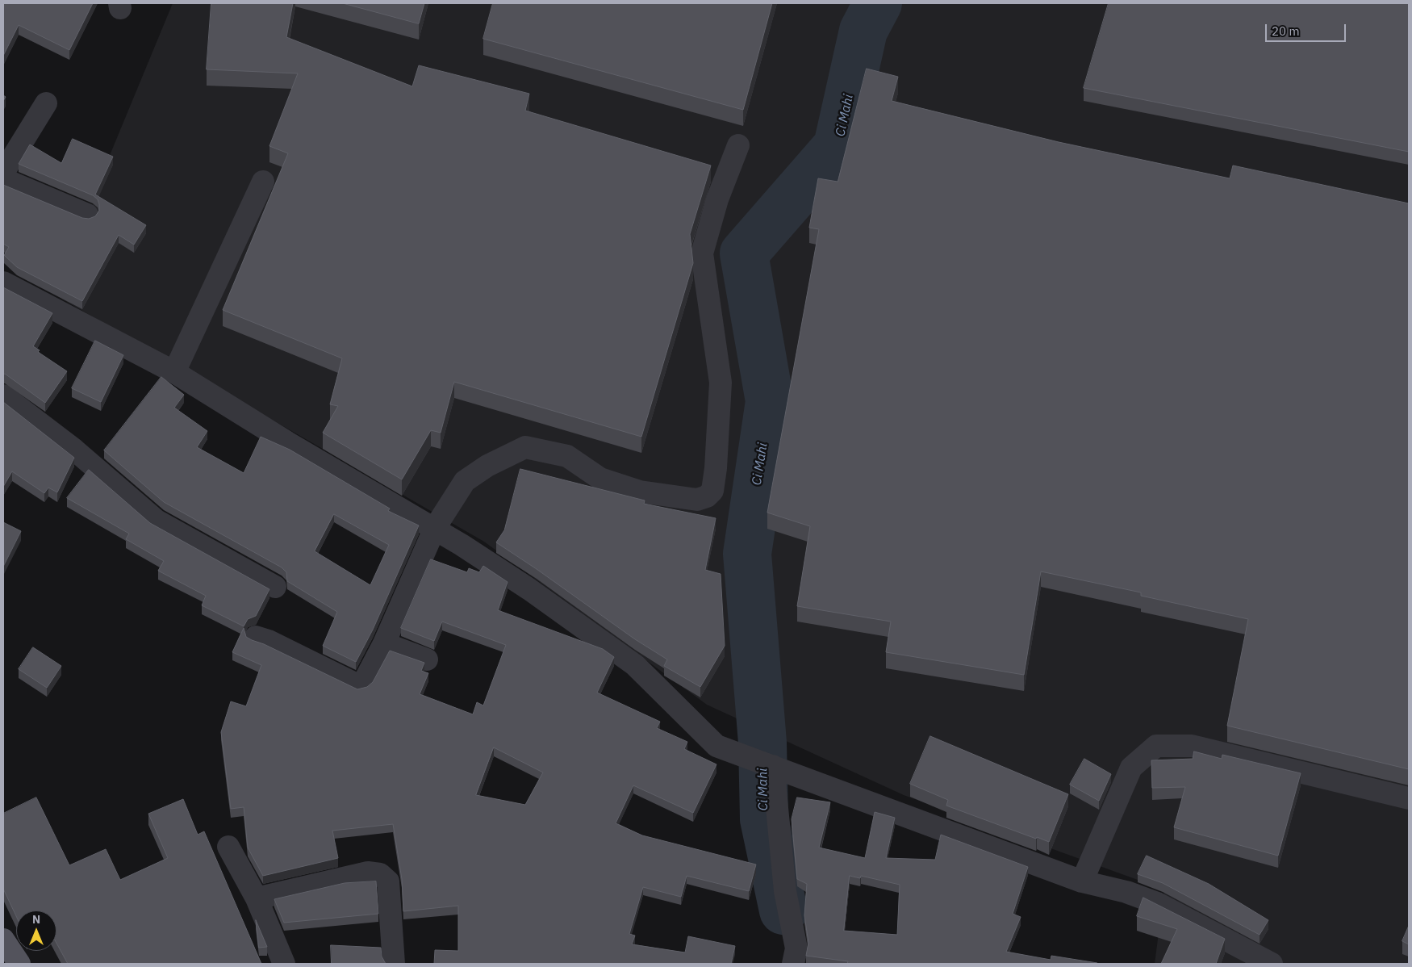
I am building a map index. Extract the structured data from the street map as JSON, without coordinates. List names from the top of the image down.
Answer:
{
  "water": ["Ci Mahi"],
  "scale_bar": "20 m",
  "north": "top"
}
